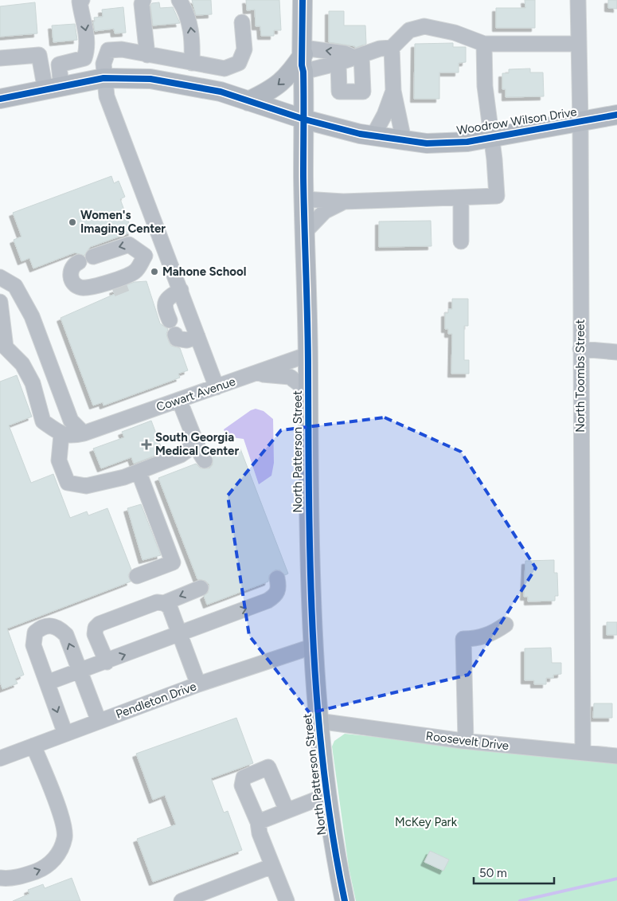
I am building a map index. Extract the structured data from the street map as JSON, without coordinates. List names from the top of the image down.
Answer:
{
  "streets": {
    "main road": ["Woodrow Wilson Drive", "North Patterson Street"],
    "street": [
      "North Toombs Street",
      "Cowart Avenue",
      "Pendleton Drive",
      "Roosevelt Drive"
    ]
  },
  "crossings": [
    ["Woodrow Wilson Drive", "North Toombs Street"],
    ["Woodrow Wilson Drive", "North Patterson Street"],
    ["North Toombs Street", "Roosevelt Drive"],
    ["Cowart Avenue", "North Patterson Street"],
    ["North Patterson Street", "Pendleton Drive"],
    ["North Patterson Street", "Roosevelt Drive"]
  ],
  "parks": ["McKey Park"],
  "places": {
    "other": ["Women's Imaging Center", "Mahone School"],
    "health": ["South Georgia Medical Center"]
  },
  "scale_bar": "50 m"
}
